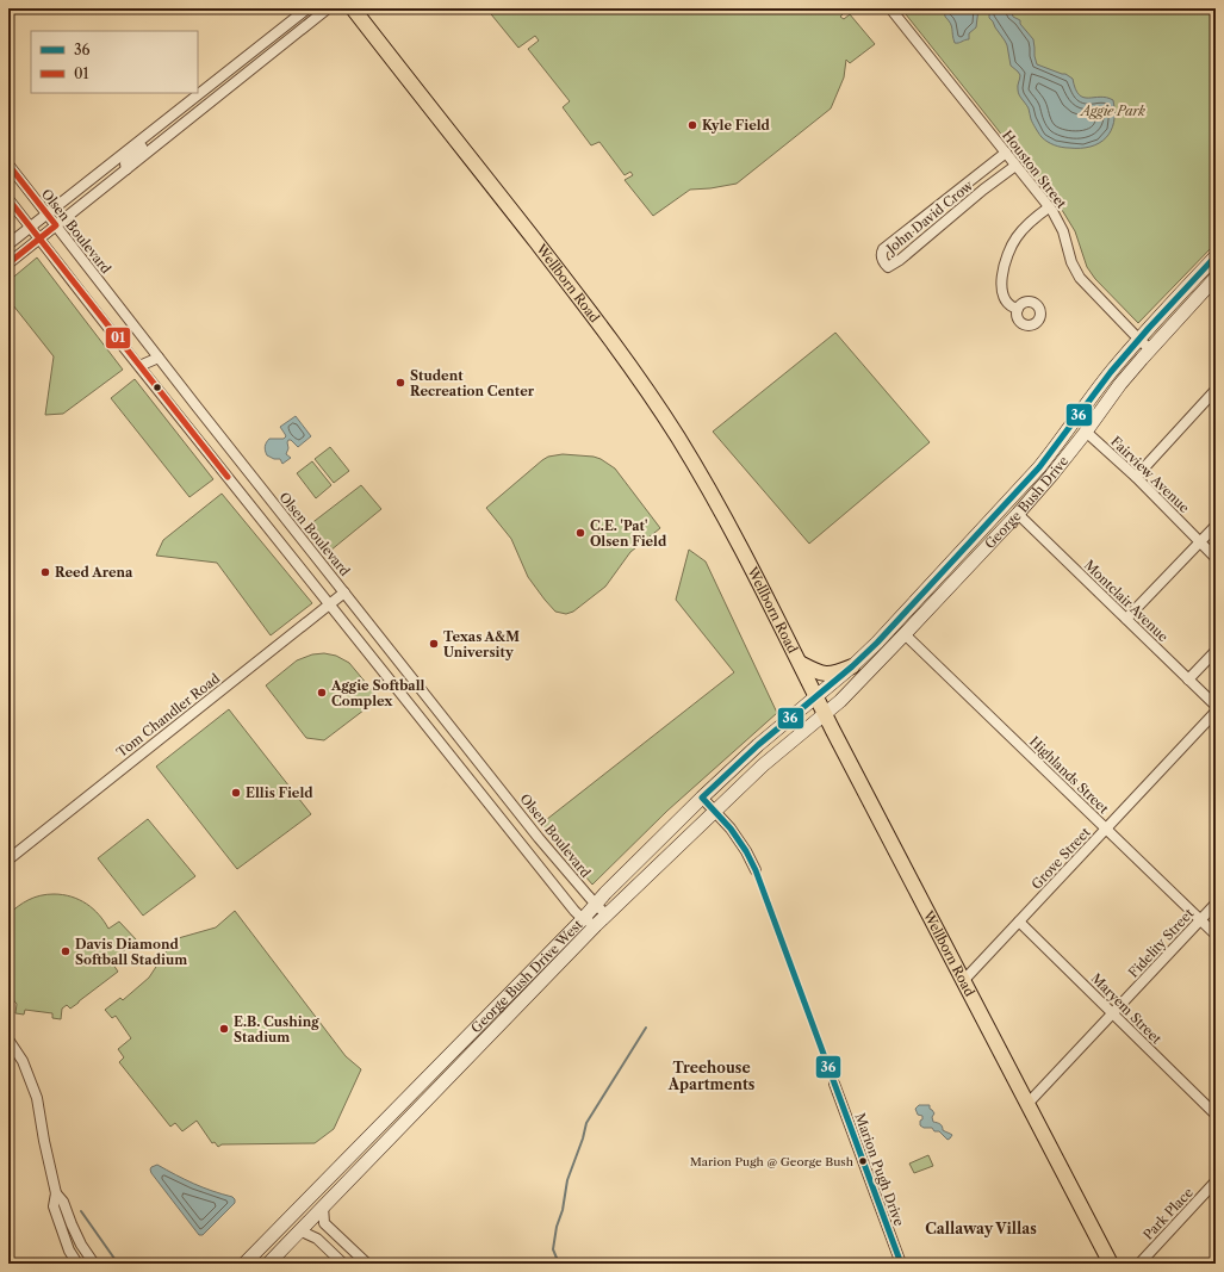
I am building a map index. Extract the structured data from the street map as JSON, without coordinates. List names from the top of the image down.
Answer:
{
  "streets": {
    "main road": ["Wellborn Road", "George Bush Drive", "George Bush Drive West"],
    "street": [
      "Houston Street",
      "John David Crow",
      "Olsen Boulevard",
      "Fairview Avenue",
      "Montclair Avenue",
      "Tom Chandler Road",
      "Highlands Street",
      "Grove Street",
      "Fidelity Street",
      "Maryem Street",
      "Marion Pugh Drive",
      "Park Place"
    ]
  },
  "crossings": [
    ["Houston Street", "John David Crow"],
    ["Houston Street", "George Bush Drive"],
    ["Olsen Boulevard", "Tom Chandler Road"],
    ["Olsen Boulevard", "George Bush Drive West"],
    ["Wellborn Road", "George Bush Drive"],
    ["Wellborn Road", "Grove Street"],
    ["Wellborn Road", "Fidelity Street"],
    ["Wellborn Road", "George Bush Drive West"],
    ["Fairview Avenue", "George Bush Drive"],
    ["George Bush Drive", "Montclair Avenue"],
    ["George Bush Drive", "Highlands Street"],
    ["George Bush Drive", "George Bush Drive West"],
    ["Highlands Street", "Grove Street"],
    ["Highlands Street", "Fidelity Street"],
    ["Grove Street", "Maryem Street"],
    ["Fidelity Street", "Maryem Street"]
  ],
  "districts": ["Treehouse Apartments", "Callaway Villas"],
  "parks": ["Aggie Park"],
  "places": [
    "Kyle Field",
    "Student Recreation Center",
    "C.E. 'Pat' Olsen Field",
    "Reed Arena",
    "Texas A&M University",
    "Aggie Softball Complex",
    "Ellis Field",
    "Davis Diamond Softball Stadium",
    "E.B. Cushing Stadium",
    "Marion Pugh @ George Bush"
  ],
  "lines": ["transit line 01", "transit line 36"],
  "legend": ["36", "01"]
}
